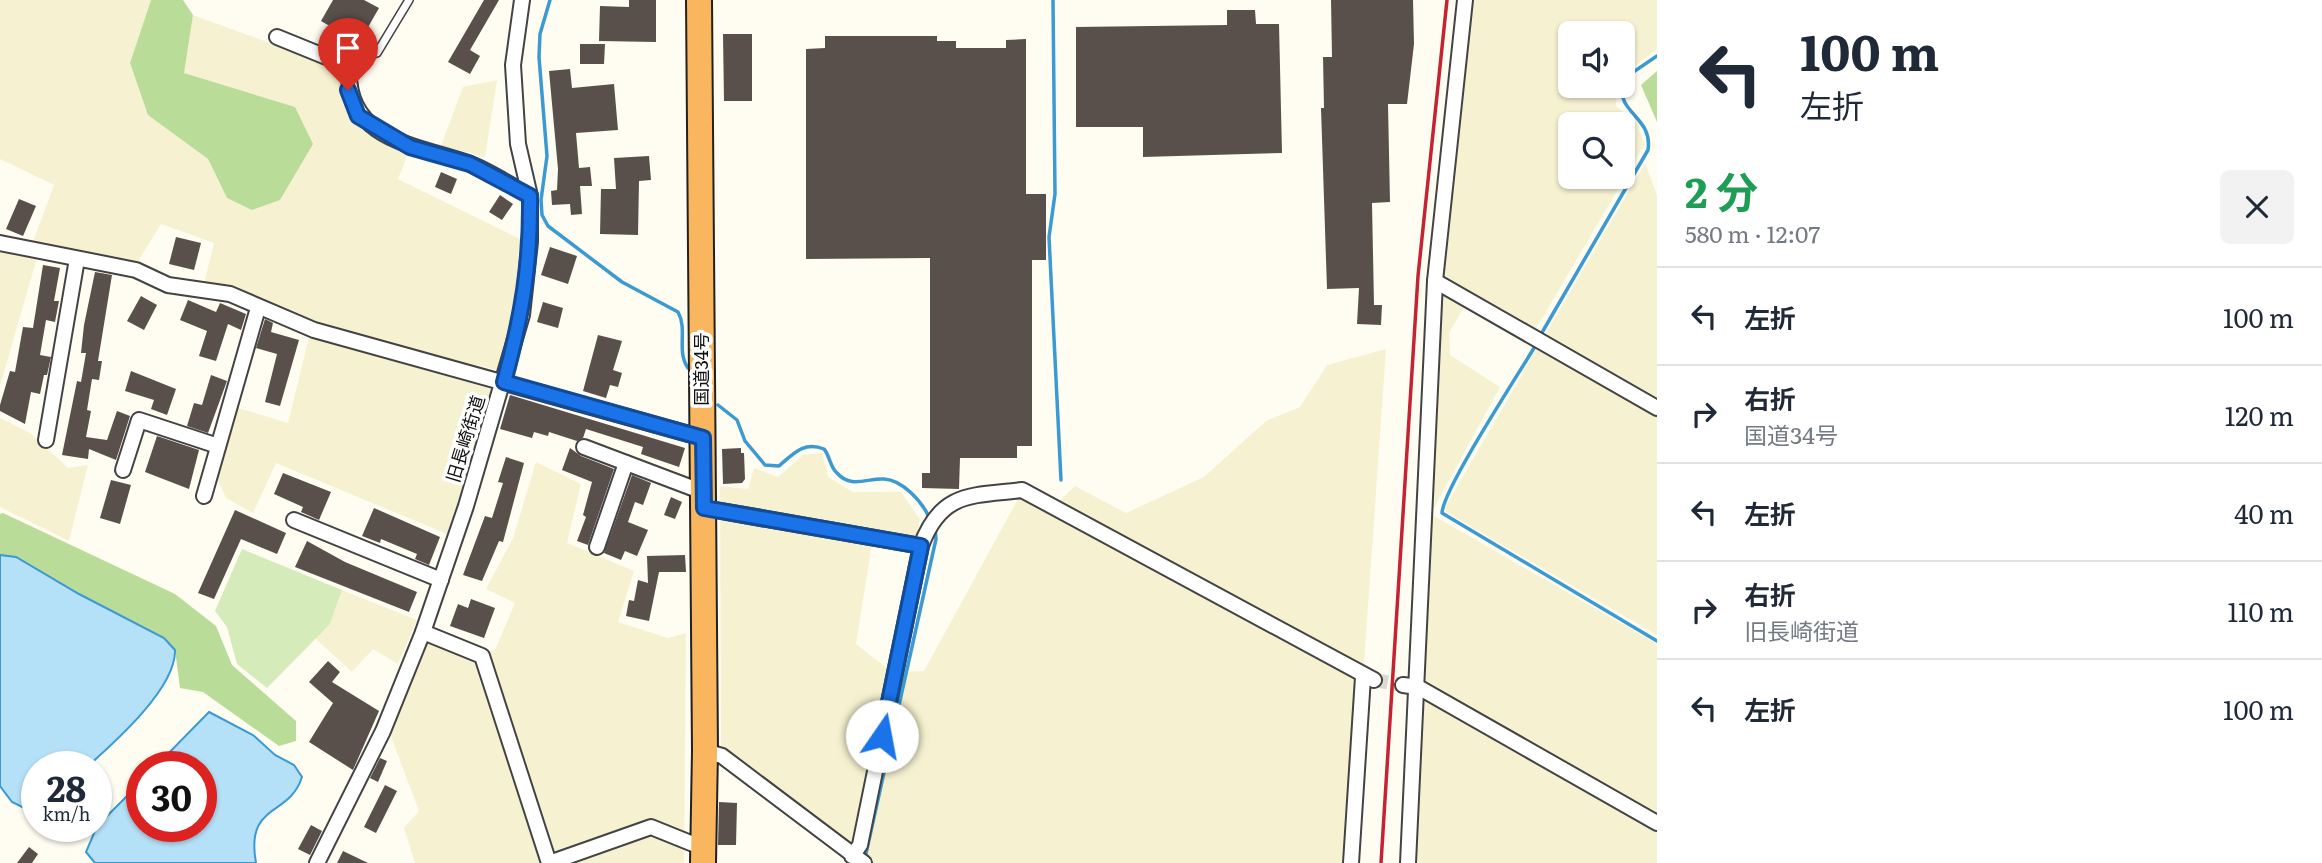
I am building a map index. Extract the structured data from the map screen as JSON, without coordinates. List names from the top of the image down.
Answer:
{
  "streets": {
    "highway": ["国道34号"],
    "street": ["旧長崎街道"]
  },
  "page": {
    "turn": ["100 m", "左折"],
    "heading": ["2 分", "580 m · 12:07"],
    "list": [
      {
        "name": "左折",
        "value": "100 m"
      },
      {
        "name": "右折",
        "note": "国道34号",
        "value": "120 m"
      },
      {
        "name": "左折",
        "value": "40 m"
      },
      {
        "name": "右折",
        "note": "旧長崎街道",
        "value": "110 m"
      },
      {
        "name": "左折",
        "value": "100 m"
      }
    ],
    "speed": "28 km/h",
    "limit": "30"
  }
}
